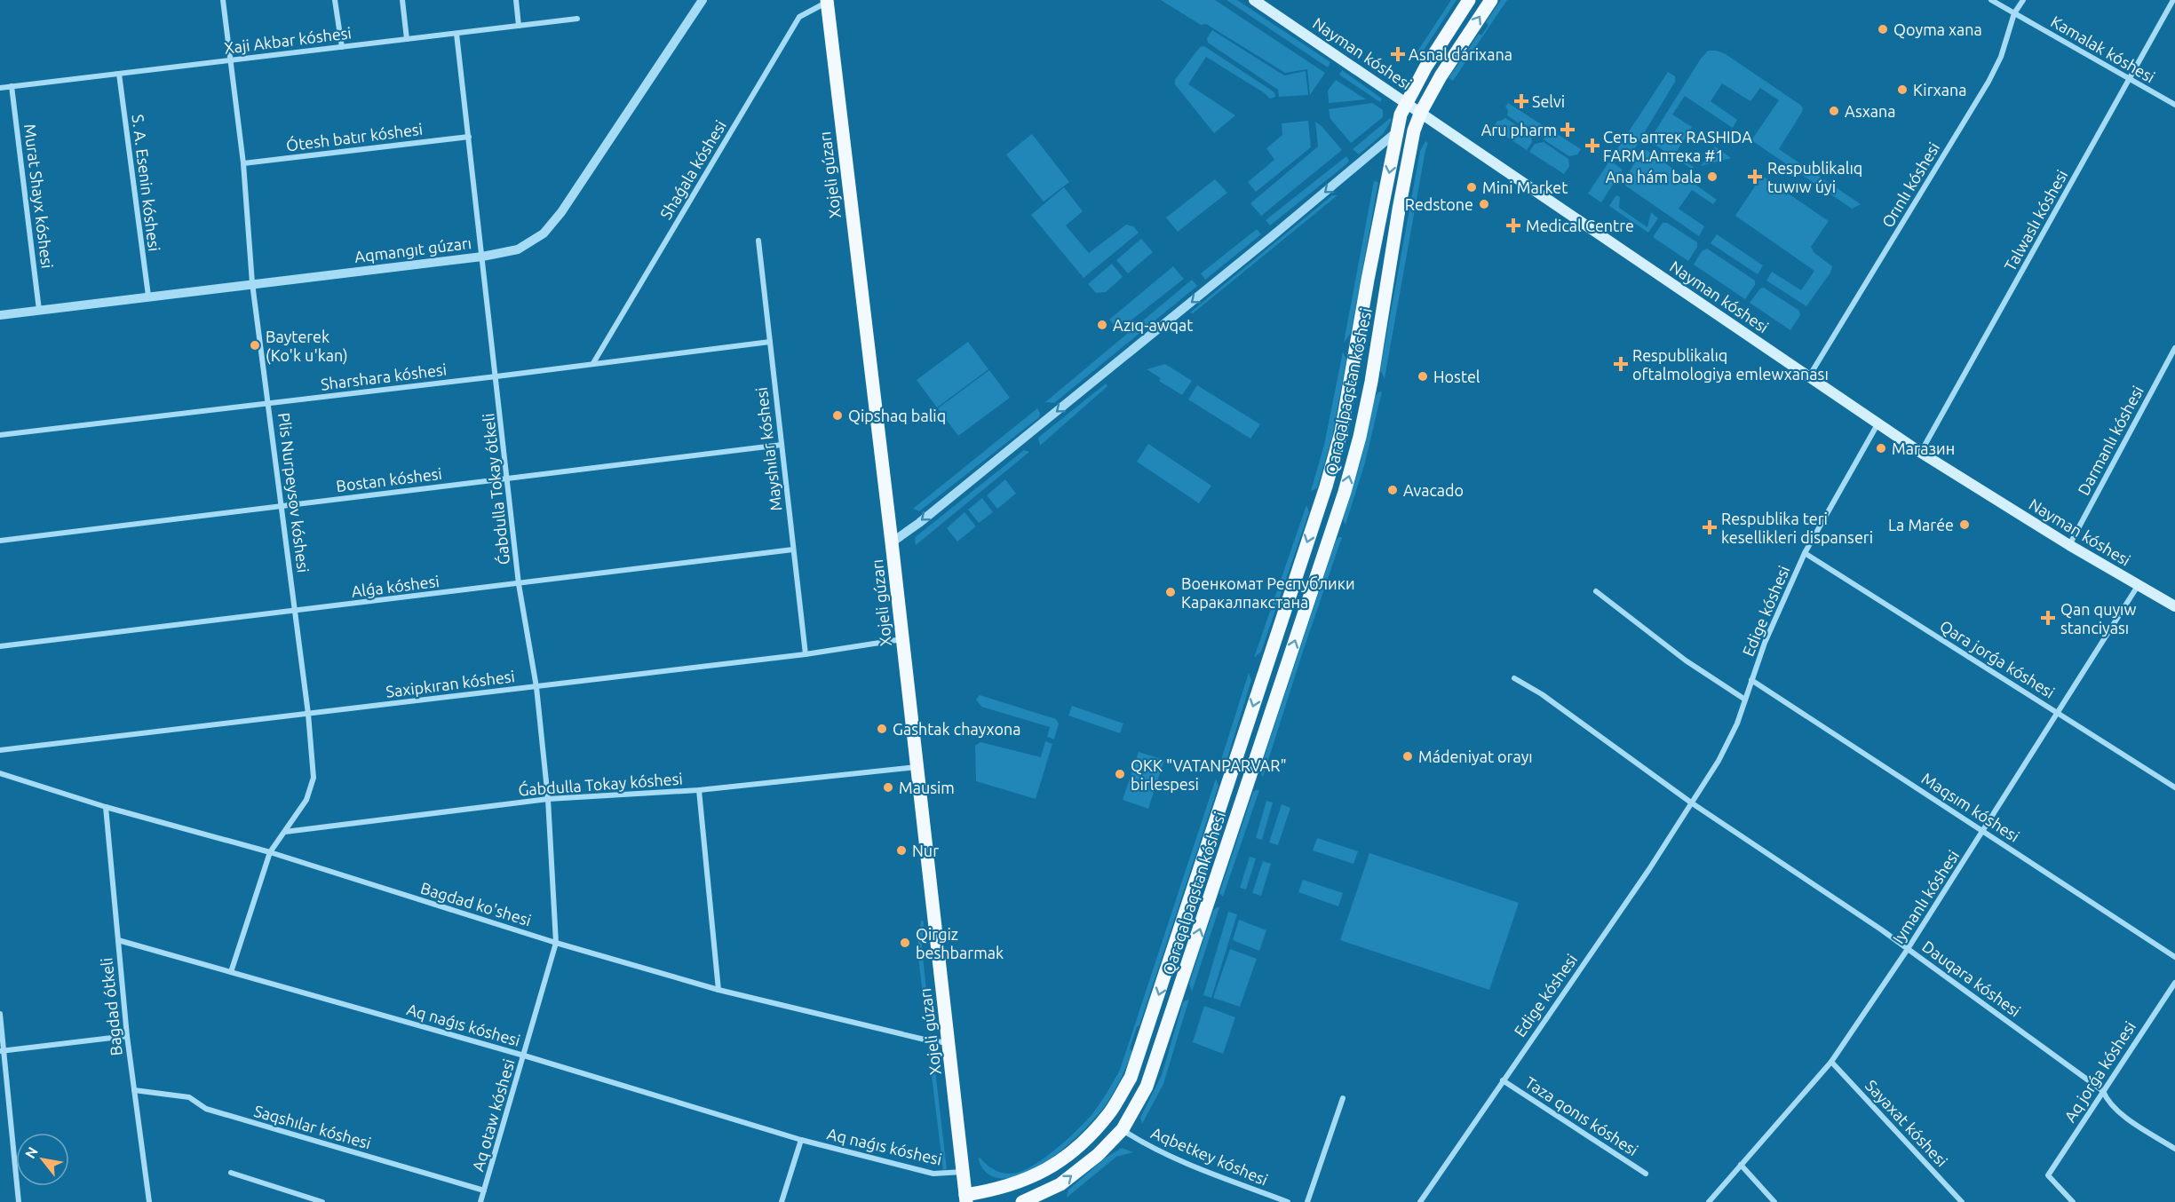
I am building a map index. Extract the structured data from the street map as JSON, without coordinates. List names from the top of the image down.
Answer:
{
  "streets": {
    "main road": ["Nayman kóshesi", "Xojeli gúzarı", "Qaraqalpaqstan kóshesi"],
    "street": [
      "Xaji Akbar kóshesi",
      "Kamalak kóshesi",
      "Ótesh batır kóshesi",
      "Shaǵala kóshesi",
      "S. A. Esenin kóshesi",
      "Orınlı kóshesi",
      "Murat Shayx kóshesi",
      "Talwaslı kóshesi",
      "Aqmangıt gúzarı",
      "Sharshara kóshesi",
      "Darmanlı kóshesi",
      "Mayshılar kóshesi",
      "Bostan kóshesi",
      "Ǵabdulla Tokay ótkeli",
      "Plis Nurpeysov kóshesi",
      "Alǵa kóshesi",
      "Edige kóshesi",
      "Qara jorǵa kóshesi",
      "Saxipkıran kóshesi",
      "Ǵabdulla Tokay kóshesi",
      "Maqsım kóshesi",
      "Iymanlı kóshesi",
      "Bagdad ko'shesi",
      "Dauqara kóshesi",
      "Bagdad ótkeli",
      "Aq naǵıs kóshesi",
      "Aq jorǵa kóshesi",
      "Aq otaw kóshesi",
      "Taza qonıs kóshesi",
      "Sayaxat kóshesi",
      "Saqshılar kóshesi",
      "Aqbetkey kóshesi"
    ]
  },
  "crossings": [
    ["Xaji Akbar kóshesi", "S. A. Esenin kóshesi"],
    ["Xaji Akbar kóshesi", "Murat Shayx kóshesi"],
    ["Xaji Akbar kóshesi", "Ǵabdulla Tokay ótkeli"],
    ["Xaji Akbar kóshesi", "Plis Nurpeysov kóshesi"],
    ["Kamalak kóshesi", "Orınlı kóshesi"],
    ["Kamalak kóshesi", "Talwaslı kóshesi"],
    ["Nayman kóshesi", "Orınlı kóshesi"],
    ["Nayman kóshesi", "Talwaslı kóshesi"],
    ["Nayman kóshesi", "Qaraqalpaqstan kóshesi"],
    ["Nayman kóshesi", "Darmanlı kóshesi"],
    ["Nayman kóshesi", "Edige kóshesi"],
    ["Nayman kóshesi", "Iymanlı kóshesi"],
    ["Ótesh batır kóshesi", "Ǵabdulla Tokay ótkeli"],
    ["Ótesh batır kóshesi", "Plis Nurpeysov kóshesi"],
    ["Shaǵala kóshesi", "Xojeli gúzarı"],
    ["Shaǵala kóshesi", "Sharshara kóshesi"],
    ["Xojeli gúzarı", "Qaraqalpaqstan kóshesi"],
    ["Xojeli gúzarı", "Saxipkıran kóshesi"],
    ["Xojeli gúzarı", "Ǵabdulla Tokay kóshesi"],
    ["Xojeli gúzarı", "Bagdad ko'shesi"],
    ["Xojeli gúzarı", "Aq naǵıs kóshesi"],
    ["S. A. Esenin kóshesi", "Aqmangıt gúzarı"],
    ["Murat Shayx kóshesi", "Aqmangıt gúzarı"],
    ["Aqmangıt gúzarı", "Ǵabdulla Tokay ótkeli"],
    ["Aqmangıt gúzarı", "Plis Nurpeysov kóshesi"],
    ["Sharshara kóshesi", "Mayshılar kóshesi"],
    ["Sharshara kóshesi", "Ǵabdulla Tokay ótkeli"],
    ["Sharshara kóshesi", "Plis Nurpeysov kóshesi"],
    ["Qaraqalpaqstan kóshesi", "Aqbetkey kóshesi"],
    ["Mayshılar kóshesi", "Bostan kóshesi"],
    ["Mayshılar kóshesi", "Alǵa kóshesi"],
    ["Mayshılar kóshesi", "Saxipkıran kóshesi"],
    ["Bostan kóshesi", "Ǵabdulla Tokay ótkeli"],
    ["Bostan kóshesi", "Plis Nurpeysov kóshesi"],
    ["Ǵabdulla Tokay ótkeli", "Alǵa kóshesi"],
    ["Ǵabdulla Tokay ótkeli", "Saxipkıran kóshesi"],
    ["Ǵabdulla Tokay ótkeli", "Ǵabdulla Tokay kóshesi"],
    ["Ǵabdulla Tokay ótkeli", "Bagdad ko'shesi"],
    ["Ǵabdulla Tokay ótkeli", "Aq otaw kóshesi"],
    ["Plis Nurpeysov kóshesi", "Alǵa kóshesi"],
    ["Plis Nurpeysov kóshesi", "Saxipkıran kóshesi"],
    ["Plis Nurpeysov kóshesi", "Ǵabdulla Tokay kóshesi"],
    ["Plis Nurpeysov kóshesi", "Bagdad ko'shesi"],
    ["Plis Nurpeysov kóshesi", "Aq naǵıs kóshesi"],
    ["Edige kóshesi", "Qara jorǵa kóshesi"],
    ["Edige kóshesi", "Maqsım kóshesi"],
    ["Edige kóshesi", "Dauqara kóshesi"],
    ["Edige kóshesi", "Taza qonıs kóshesi"],
    ["Qara jorǵa kóshesi", "Iymanlı kóshesi"],
    ["Maqsım kóshesi", "Iymanlı kóshesi"],
    ["Iymanlı kóshesi", "Dauqara kóshesi"],
    ["Iymanlı kóshesi", "Sayaxat kóshesi"],
    ["Bagdad ko'shesi", "Bagdad ótkeli"],
    ["Bagdad ko'shesi", "Aq otaw kóshesi"],
    ["Dauqara kóshesi", "Aq jorǵa kóshesi"],
    ["Bagdad ótkeli", "Aq naǵıs kóshesi"],
    ["Bagdad ótkeli", "Saqshılar kóshesi"],
    ["Aq naǵıs kóshesi", "Aq otaw kóshesi"],
    ["Aq otaw kóshesi", "Saqshılar kóshesi"]
  ],
  "places": {
    "other": [
      "Qoyma xana",
      "Kirxana",
      "Asxana",
      "Ana hám bala",
      "Mini Market",
      "Redstone",
      "Azıq-awqat",
      "Bayterek (Ko'k u'kan)",
      "Hostel",
      "Qipshaq baliq",
      "Магазин",
      "Avacado",
      "La Marée",
      "Военкомат Республики Каракалпакстана",
      "Gashtak chayxona",
      "Mádeniyat orayı",
      "QKK \"VATANPARVAR\" birlespesi",
      "Mausim",
      "Nur",
      "Qirgiz beshbarmak"
    ],
    "health": [
      "Asnal dárixana",
      "Selvi",
      "Aru pharm",
      "Сеть аптек RASHIDA FARM.Аптека #1",
      "Respublikalıq tuwıw úyi",
      "Medical Centre",
      "Respublikalıq oftalmologiya emlewxanası",
      "Respublika teri kesellikleri dispanseri",
      "Qan quyıw stanciyası"
    ]
  },
  "north": "top left"
}
